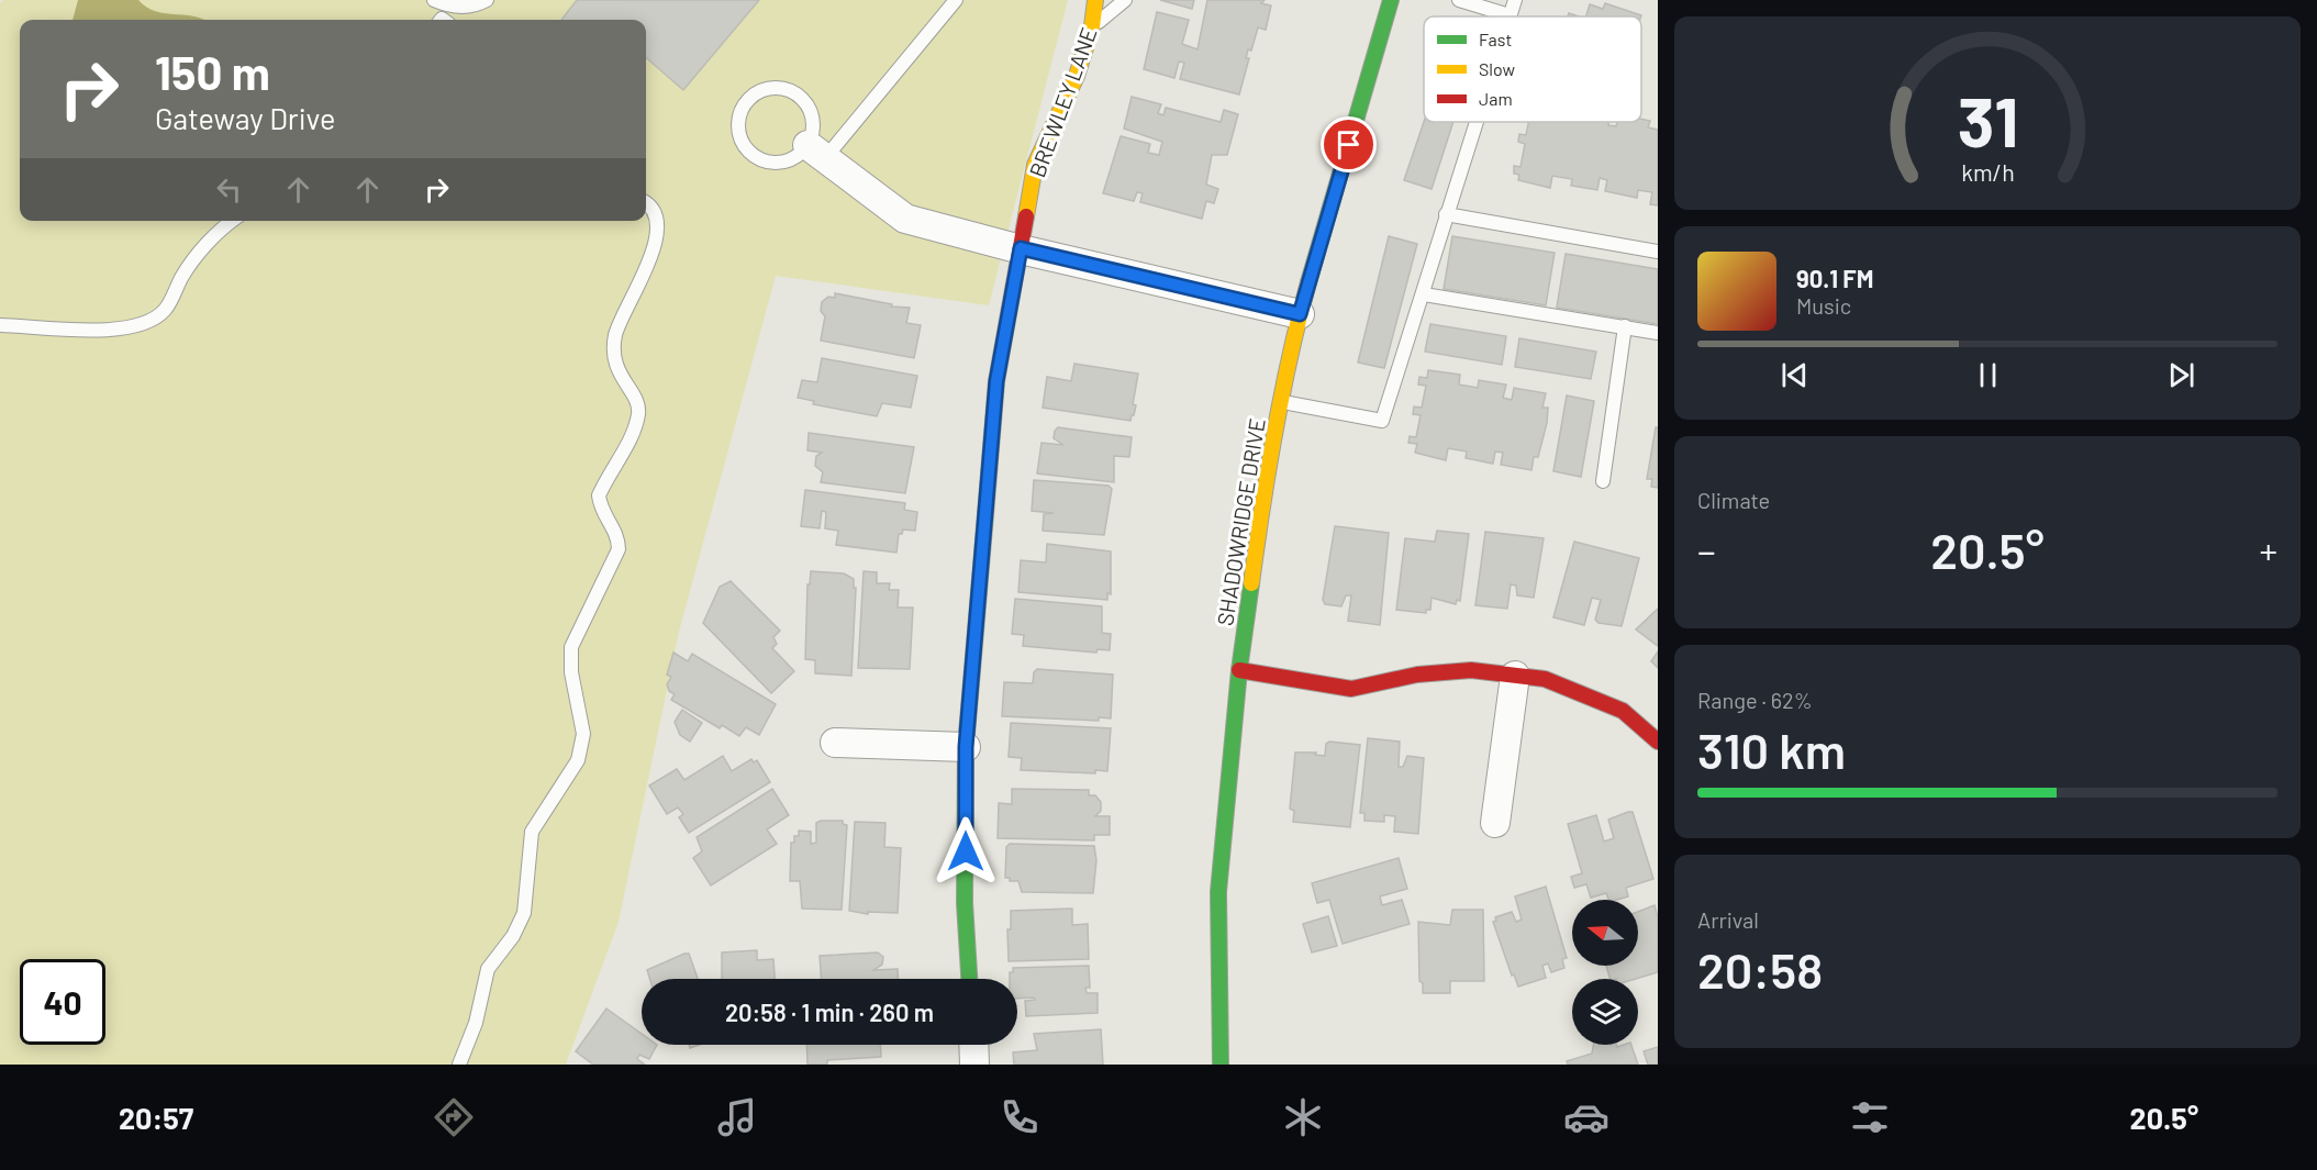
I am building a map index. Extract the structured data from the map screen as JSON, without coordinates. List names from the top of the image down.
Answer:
{
  "streets": {
    "street": ["BREWLEY LANE", "SHADOWRIDGE DRIVE"]
  },
  "legend": ["Fast", "Slow", "Jam"],
  "north": "left",
  "page": {
    "turn": ["150 m", "Gateway Drive"],
    "song": ["90.1 FM", "Music"],
    "tile": [
      "Climate",
      ["Range · 62%", "310 km"],
      ["Arrival", "20:58"]
    ],
    "heat": ["−", "20.5°", "+"],
    "limit": "40",
    "trip": "20:58 · 1 min · 260 m",
    "tabs": ["20:57", "20.5°"],
    "gauge": ["31", "km/h"]
  }
}
